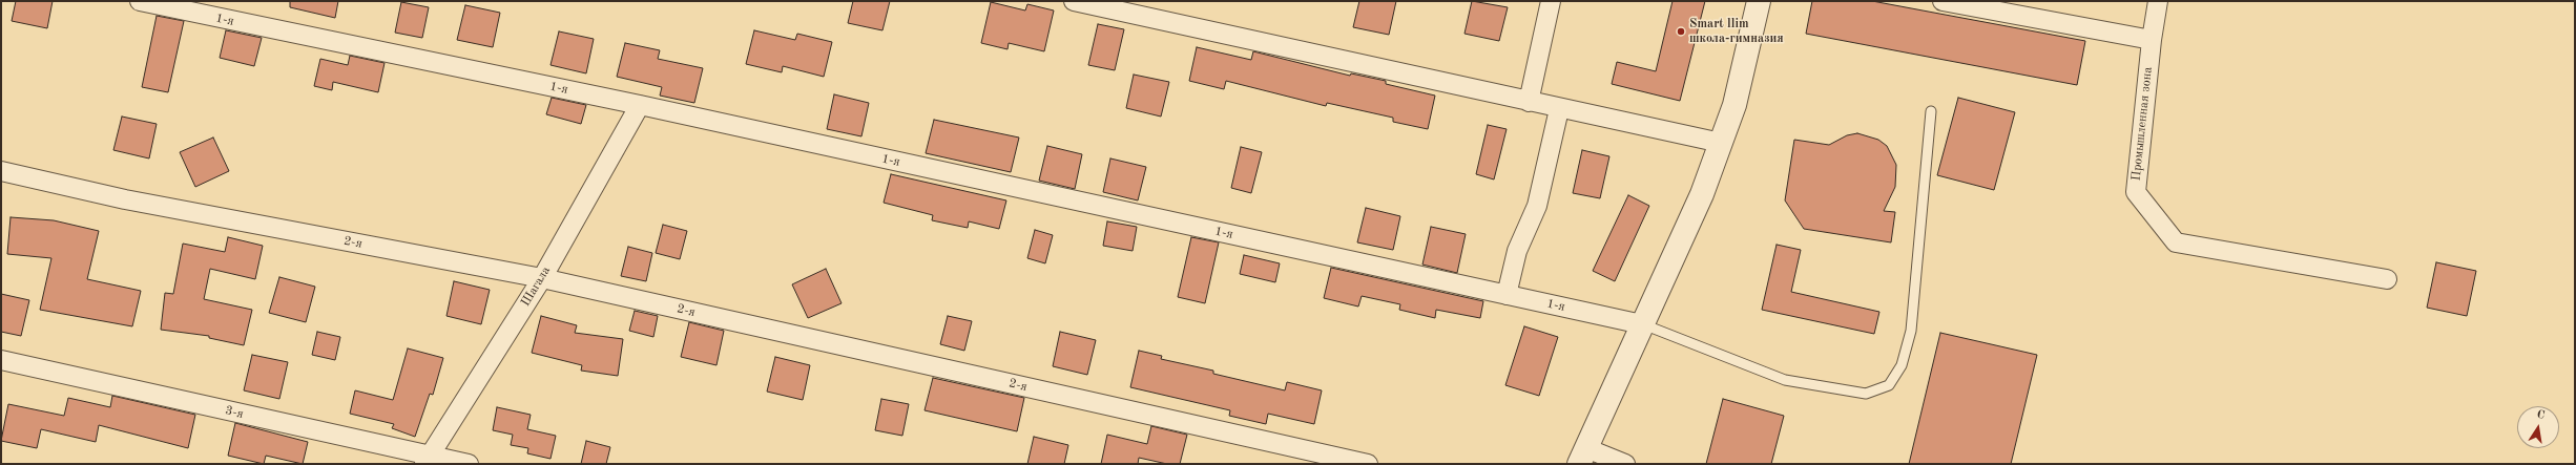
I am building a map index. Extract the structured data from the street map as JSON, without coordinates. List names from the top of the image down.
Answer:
{
  "streets": {
    "street": [
      "1-я",
      "Промышленная зона",
      "2-я",
      "Шагала",
      "3-я"
    ]
  },
  "crossings": [
    ["1-я", "Шагала"],
    ["2-я", "Шагала"],
    ["Шагала", "3-я"]
  ],
  "places": ["Smart llim школа-гимназия"],
  "north": "top"
}
